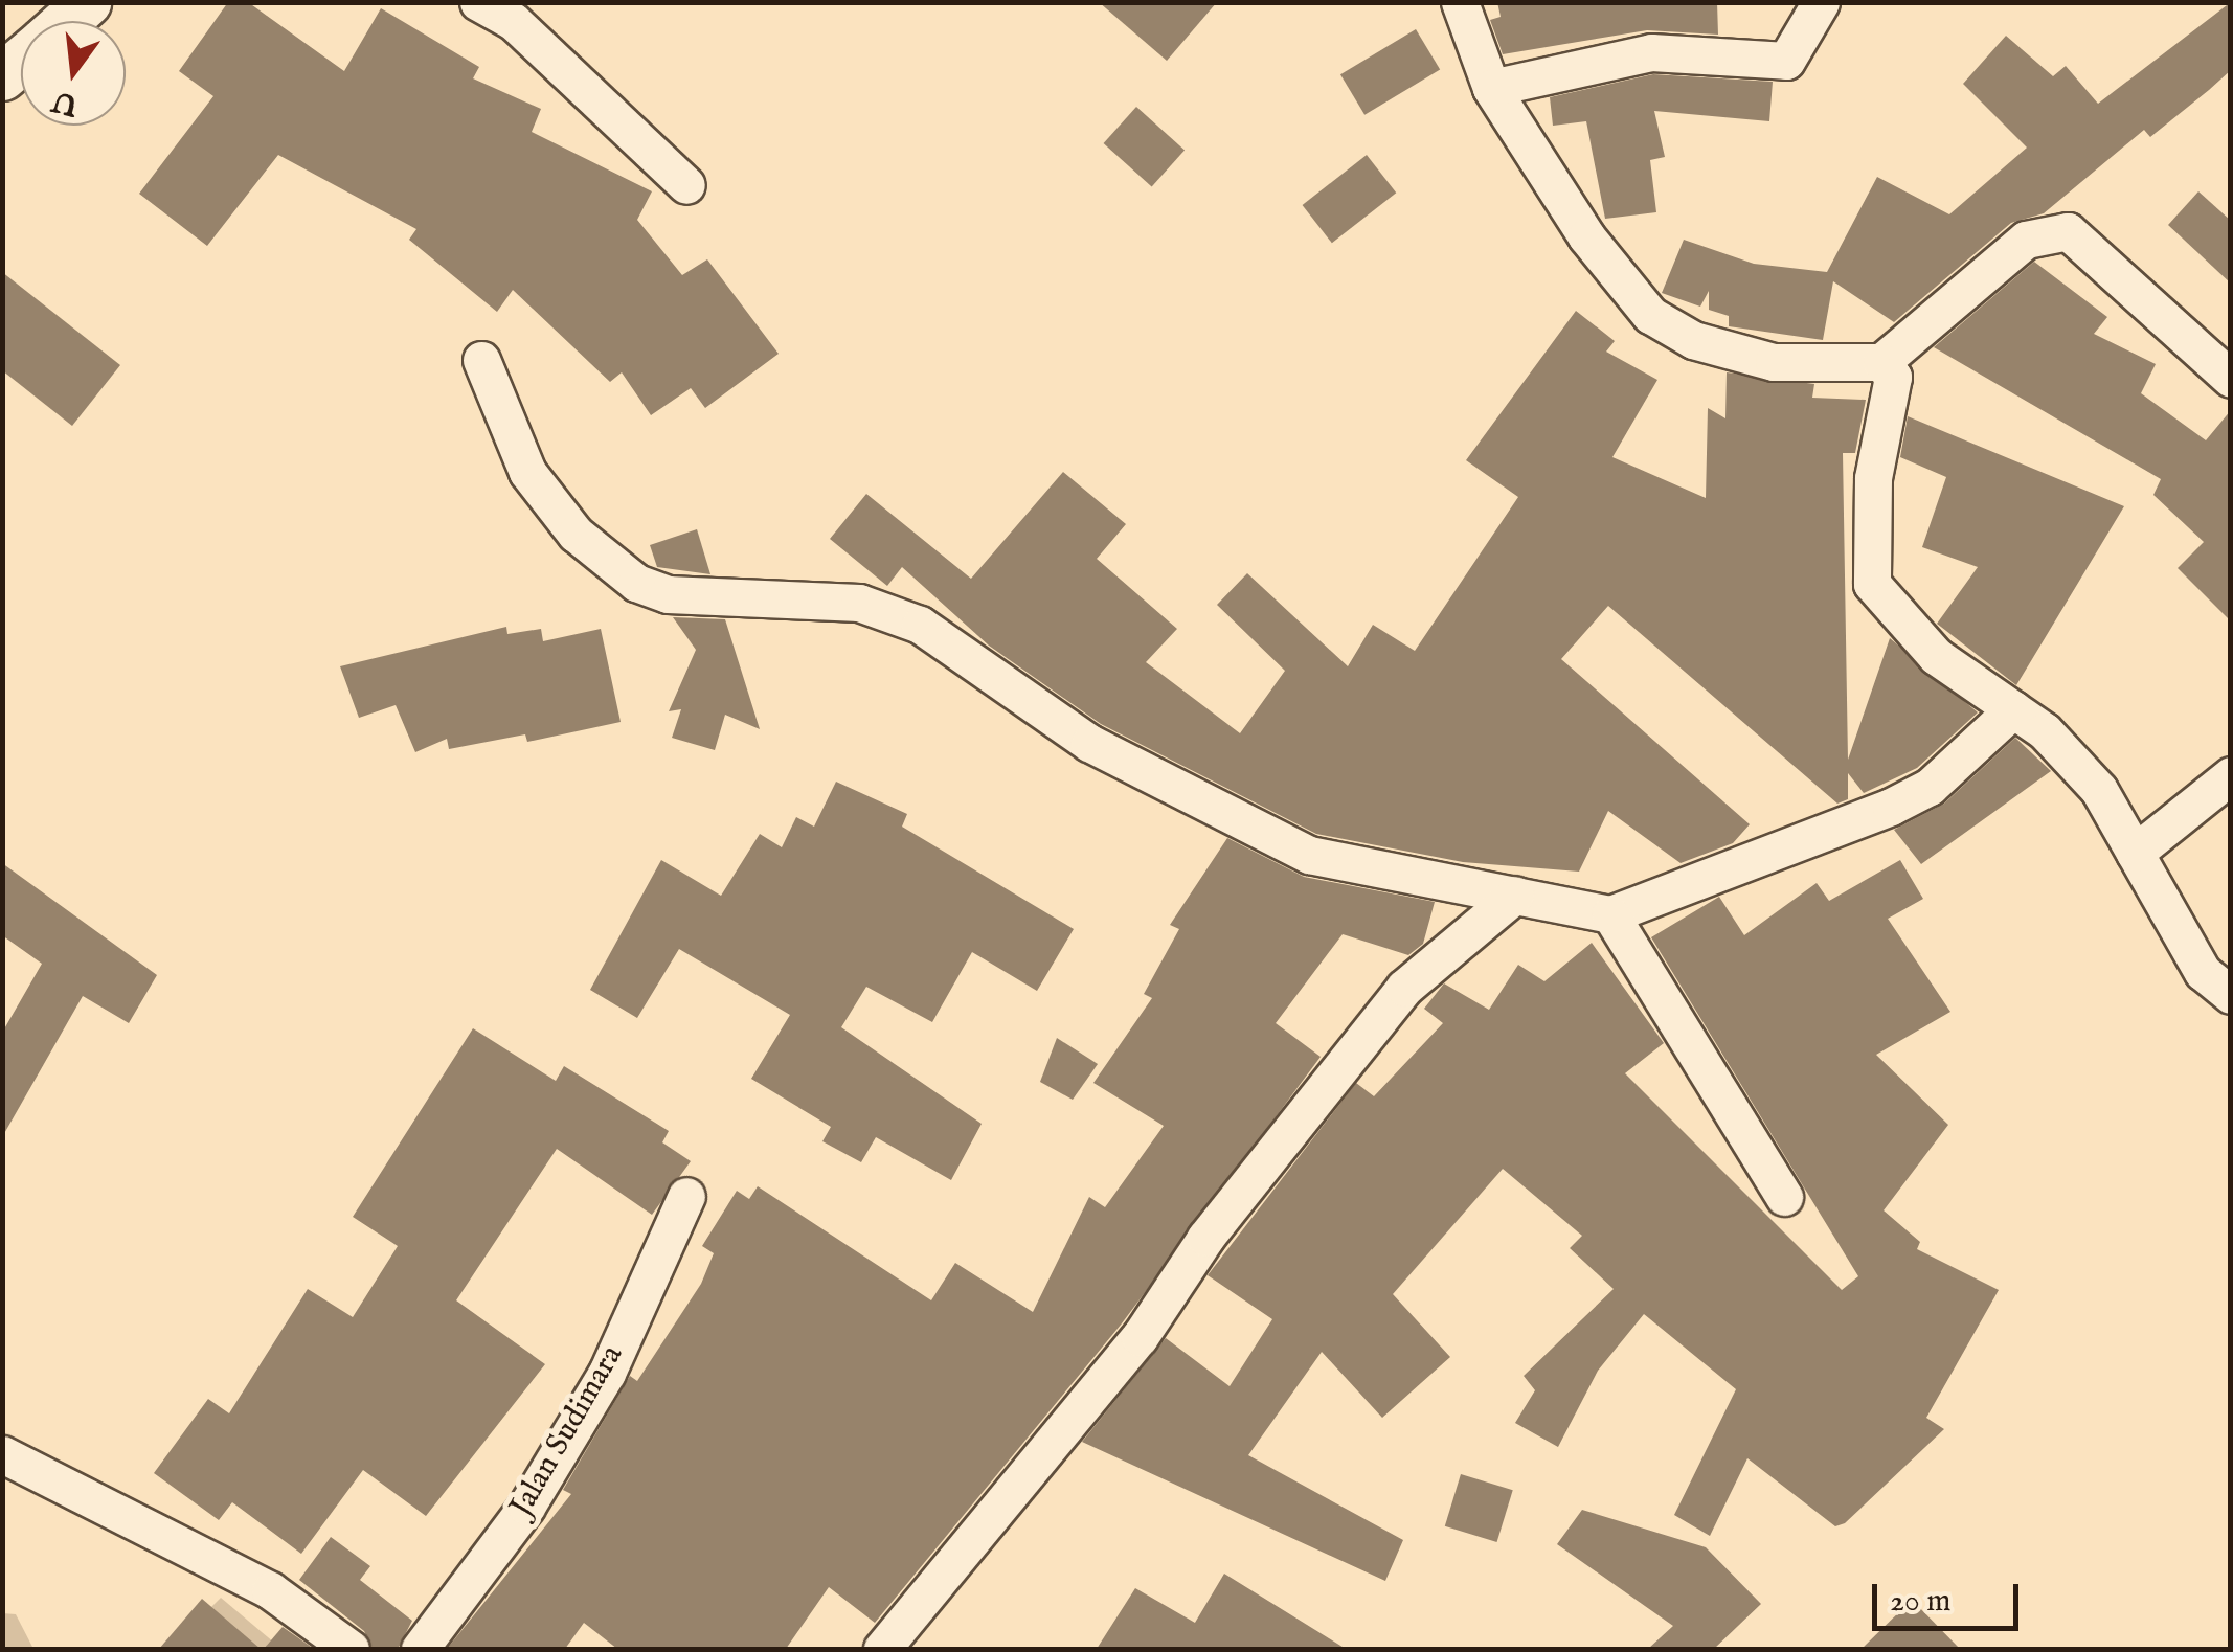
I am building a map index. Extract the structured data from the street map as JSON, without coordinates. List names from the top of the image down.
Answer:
{
  "streets": {
    "street": ["Jalan Sudimara"]
  },
  "scale_bar": "20 m",
  "north": "bottom"
}
